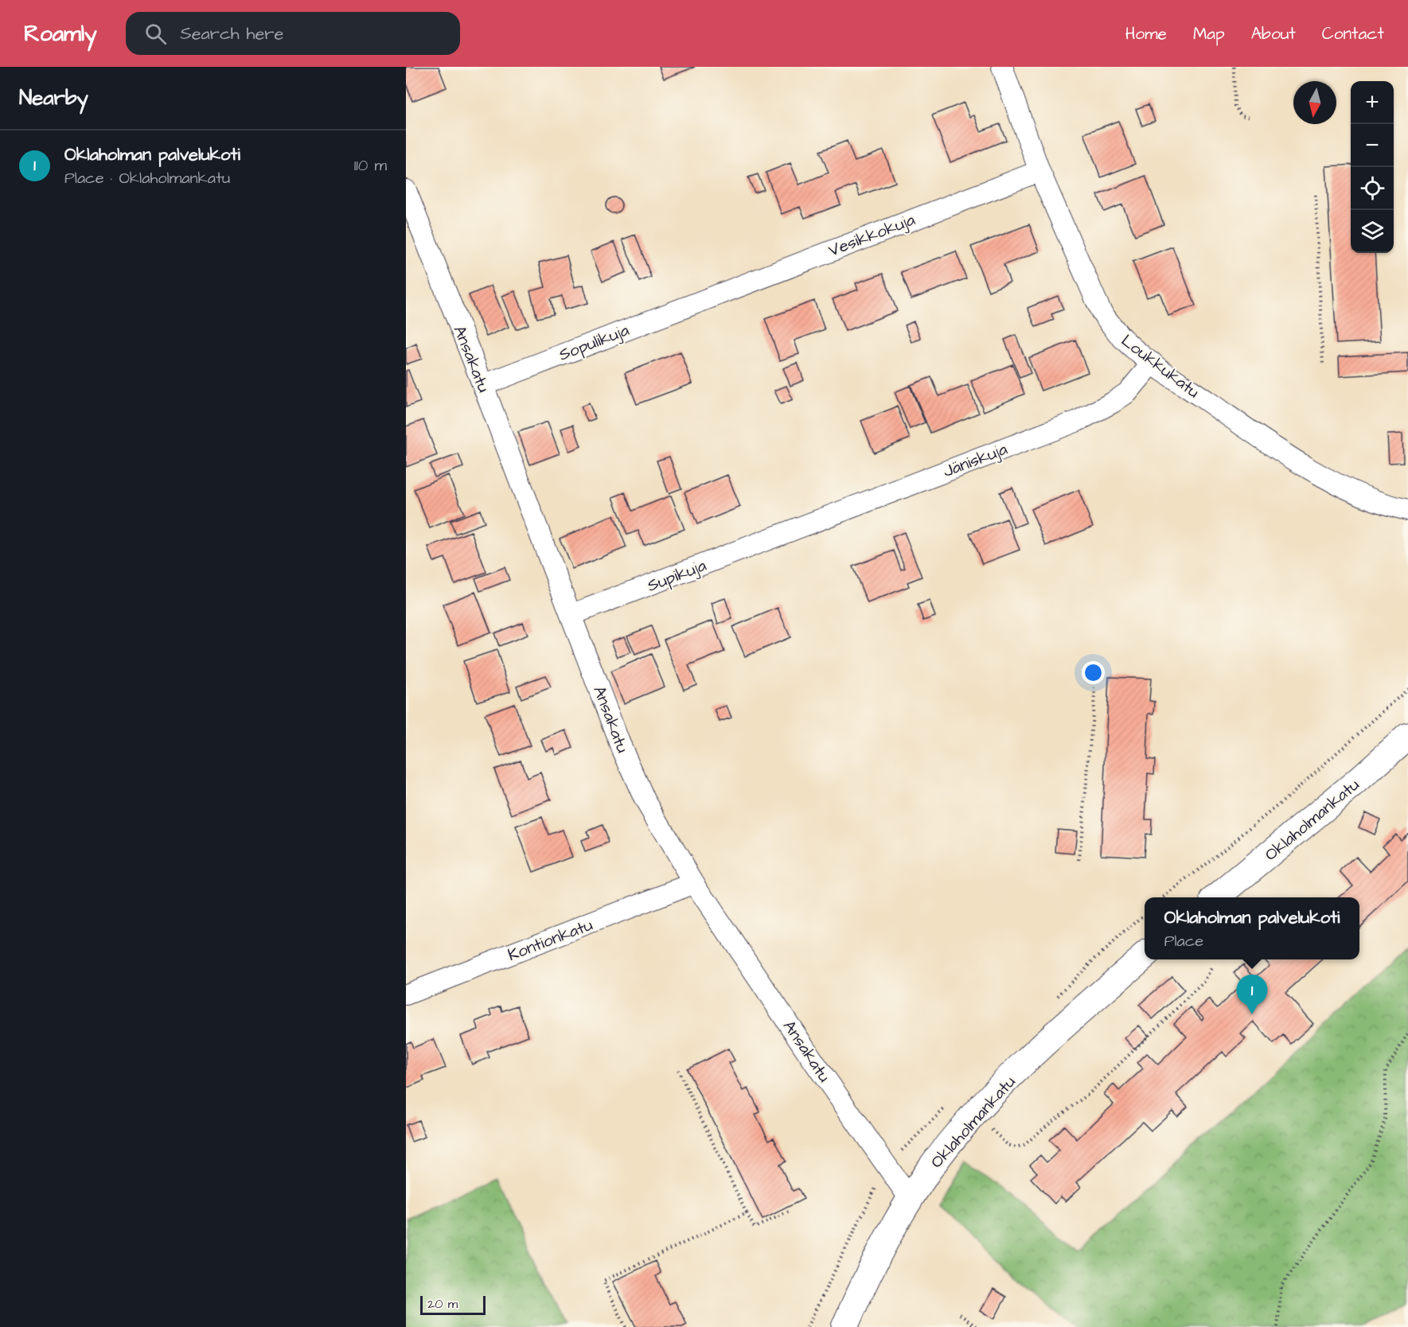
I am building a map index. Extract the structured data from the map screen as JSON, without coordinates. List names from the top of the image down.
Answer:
{
  "streets": {
    "street": [
      "Vesikkokuja",
      "Sopulikuja",
      "Ansakatu",
      "Loukkukatu",
      "Jäniskuja",
      "Supikuja",
      "Oklaholmankatu",
      "Kontionkatu"
    ]
  },
  "crossings": [
    ["Vesikkokuja", "Sopulikuja"],
    ["Vesikkokuja", "Loukkukatu"],
    ["Sopulikuja", "Ansakatu"],
    ["Ansakatu", "Supikuja"],
    ["Ansakatu", "Oklaholmankatu"],
    ["Ansakatu", "Kontionkatu"],
    ["Loukkukatu", "Jäniskuja"],
    ["Jäniskuja", "Supikuja"]
  ],
  "scale_bar": "20 m",
  "north": "bottom",
  "page": {
    "header": "Roamly",
    "search": "Search here",
    "nav": [
      "Home",
      "Map",
      "About",
      "Contact"
    ],
    "heading": "Nearby",
    "map_buttons": ["+", "−"],
    "list": [
      {
        "mark": "1",
        "name": "Oklaholman palvelukoti",
        "note": "Place · Oklaholmankatu",
        "value": "110 m"
      }
    ],
    "popup": ["Oklaholman palvelukoti", "Place"],
    "pins": "1",
    "scale": "20 m"
  }
}
